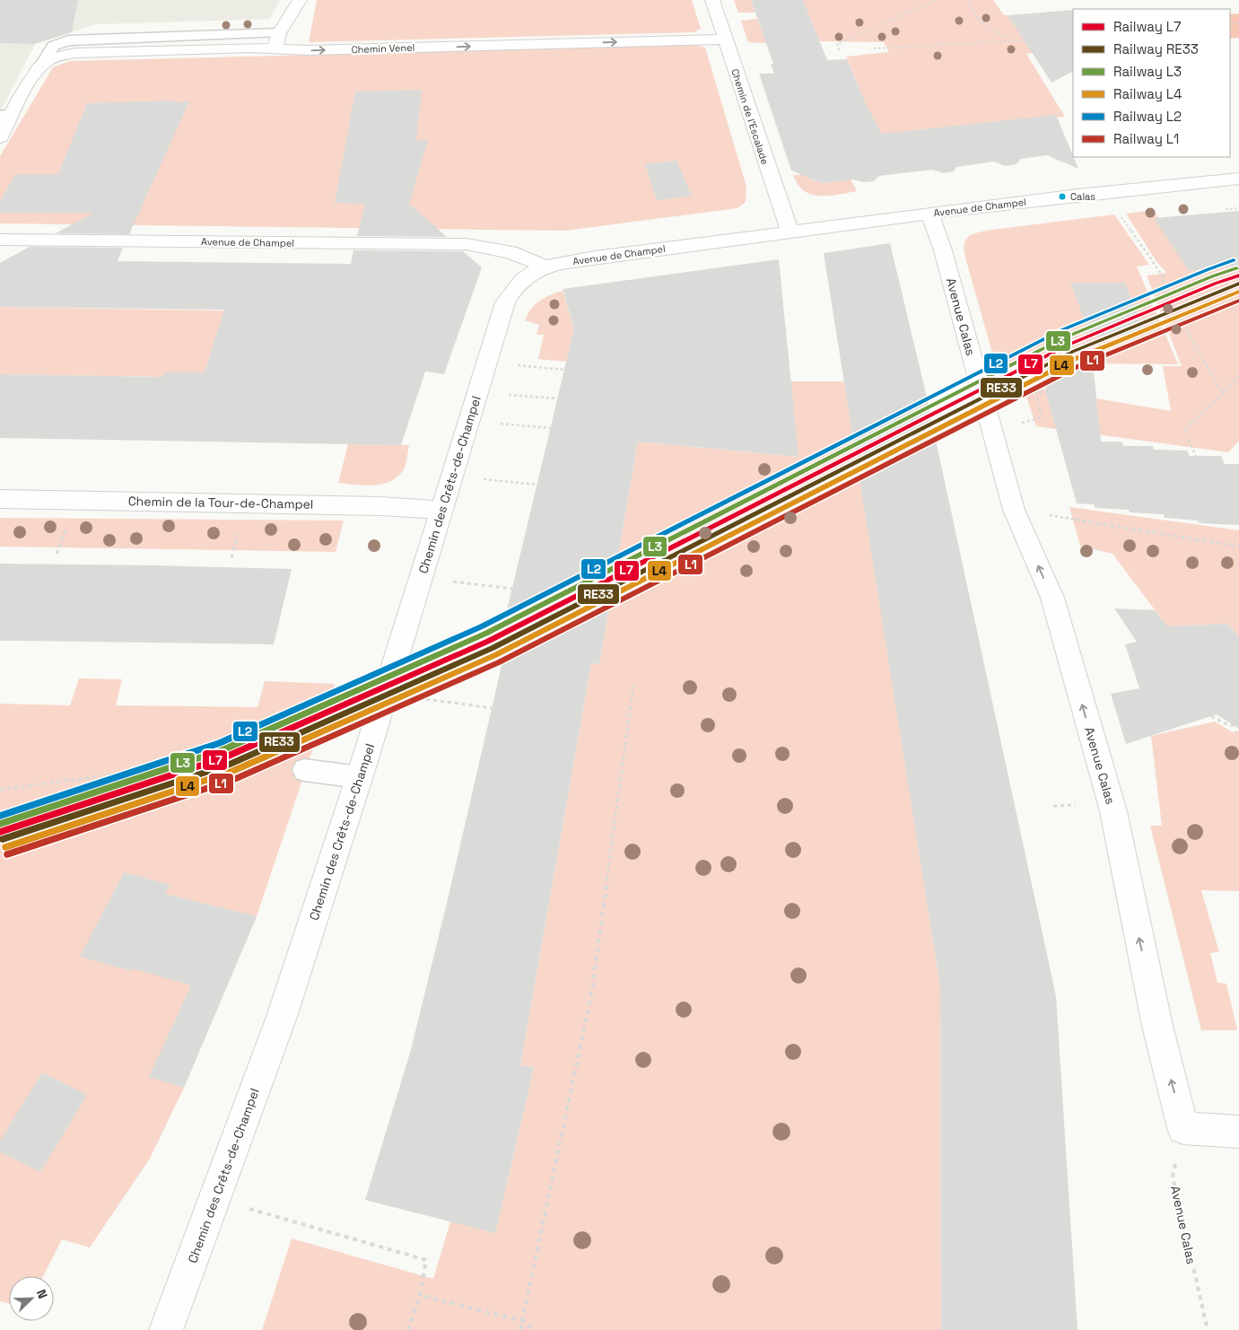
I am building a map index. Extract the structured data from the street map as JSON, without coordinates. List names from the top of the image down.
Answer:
{
  "streets": {
    "street": [
      "Chemin Venel",
      "Chemin de l'Escalade",
      "Avenue de Champel",
      "Avenue Calas",
      "Chemin des Crêts-de-Champel",
      "Chemin de la Tour-de-Champel"
    ]
  },
  "crossings": [
    ["Chemin Venel", "Chemin de l'Escalade"],
    ["Chemin de l'Escalade", "Avenue de Champel"],
    ["Avenue de Champel", "Avenue Calas"],
    ["Avenue de Champel", "Chemin des Crêts-de-Champel"],
    ["Chemin des Crêts-de-Champel", "Chemin de la Tour-de-Champel"]
  ],
  "one_way": ["Chemin Venel", "Avenue Calas"],
  "places": ["Calas"],
  "lines": [
    "rail line L2",
    "rail line L3",
    "rail line L7",
    "rail line RE33",
    "rail line L4",
    "rail line L1"
  ],
  "legend": [
    "Railway L7",
    "Railway RE33",
    "Railway L3",
    "Railway L4",
    "Railway L2",
    "Railway L1"
  ],
  "north": "top right"
}
